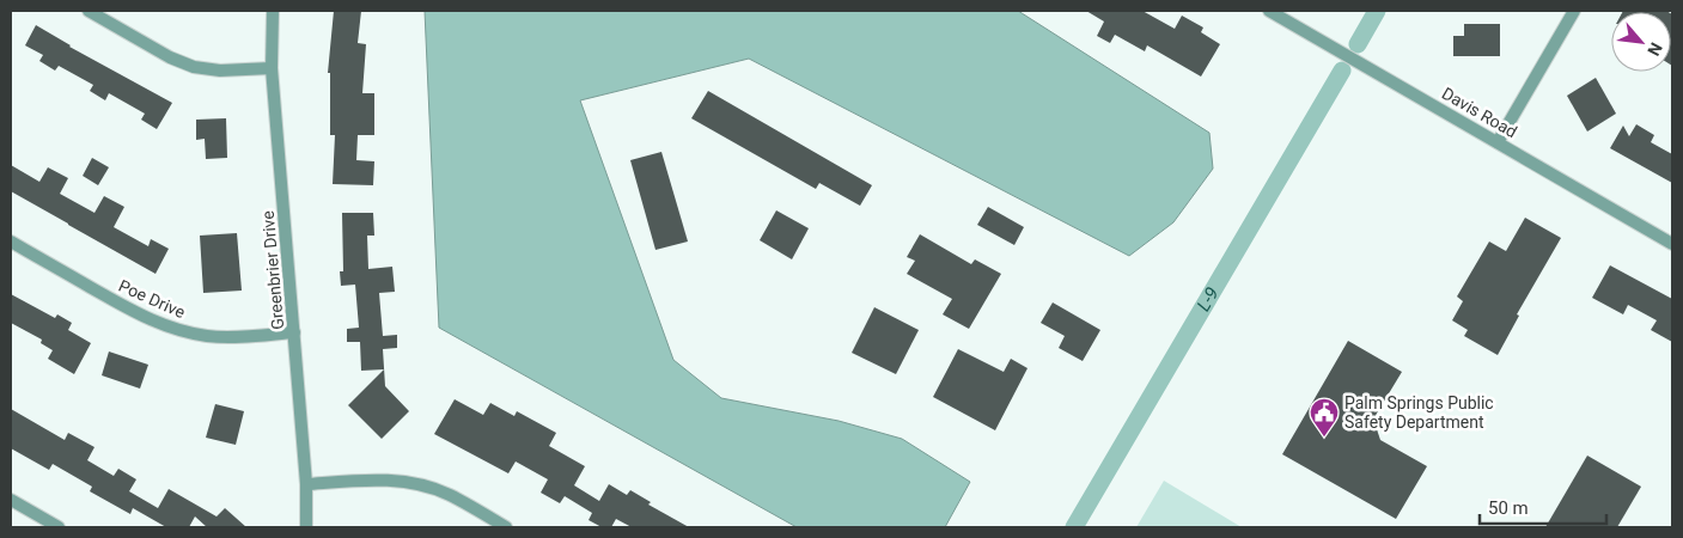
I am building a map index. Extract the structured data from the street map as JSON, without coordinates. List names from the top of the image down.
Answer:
{
  "streets": {
    "street": ["Davis Road", "Greenbrier Drive", "Poe Drive"]
  },
  "crossings": [
    ["Greenbrier Drive", "Poe Drive"]
  ],
  "water": ["L-9"],
  "places": {
    "public building": ["Palm Springs Public Safety Department"]
  },
  "scale_bar": "50 m",
  "north": "bottom right"
}
